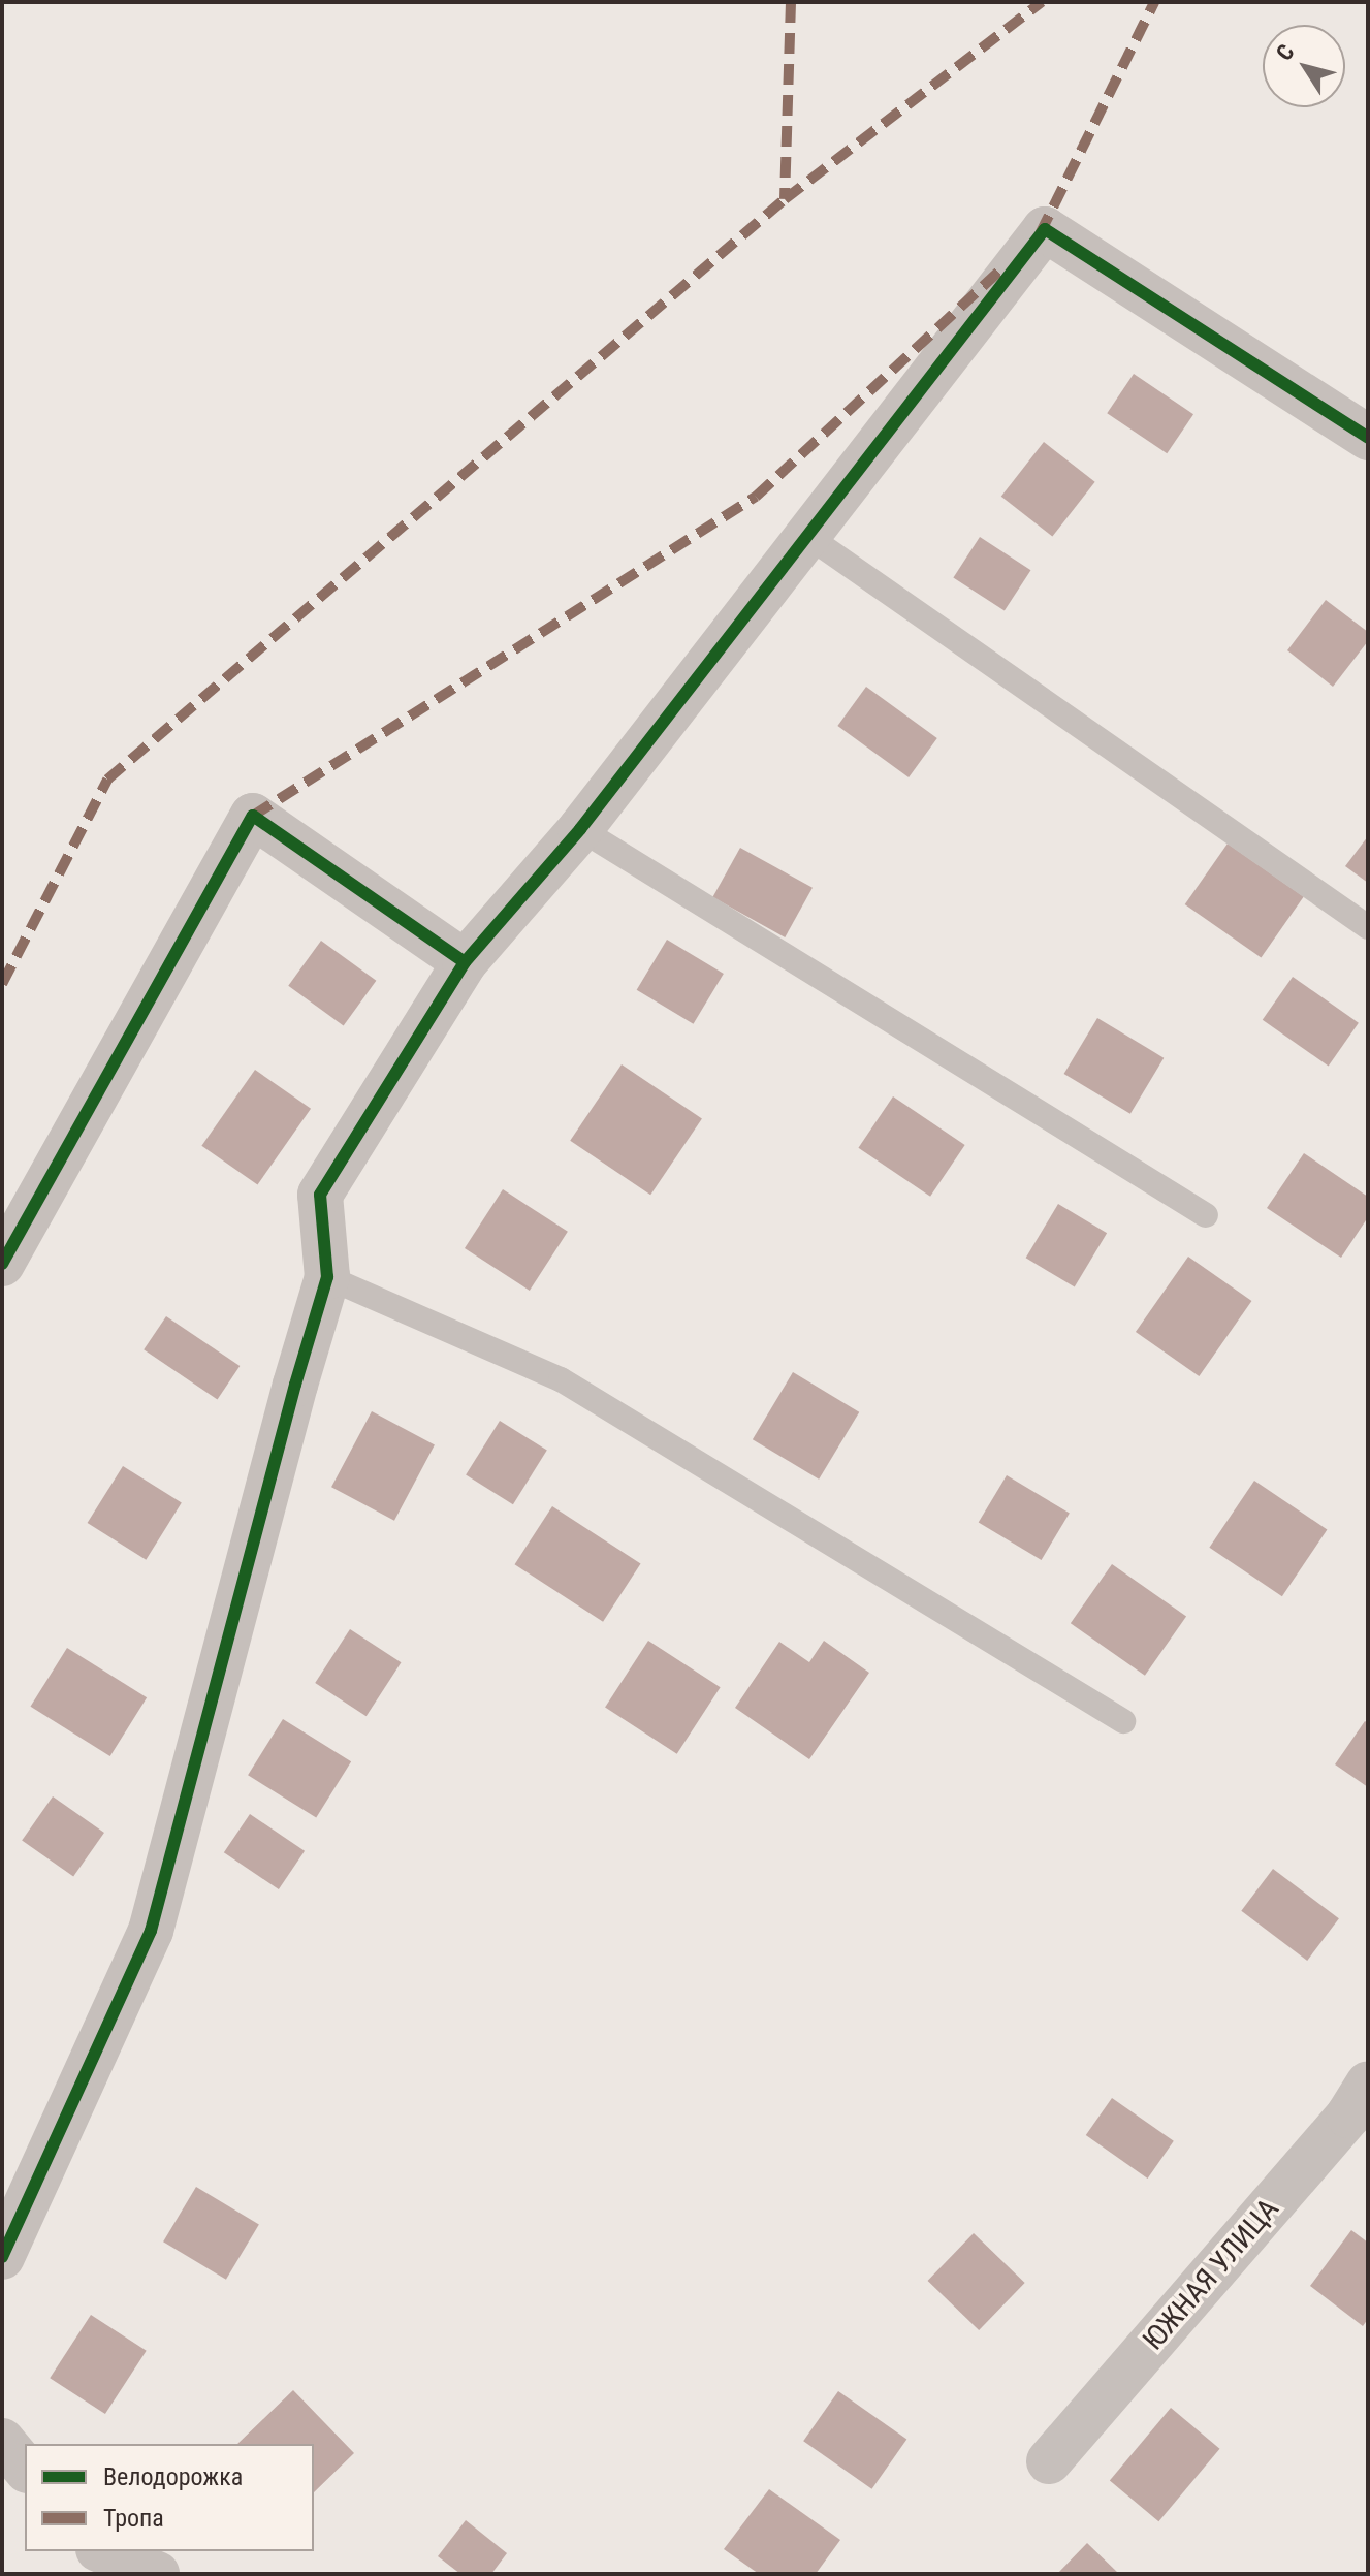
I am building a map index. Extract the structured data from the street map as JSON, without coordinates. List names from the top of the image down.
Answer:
{
  "streets": {
    "street": ["ЮЖНАЯ УЛИЦА"]
  },
  "legend": ["Велодорожка", "Тропа"],
  "north": "top left"
}
